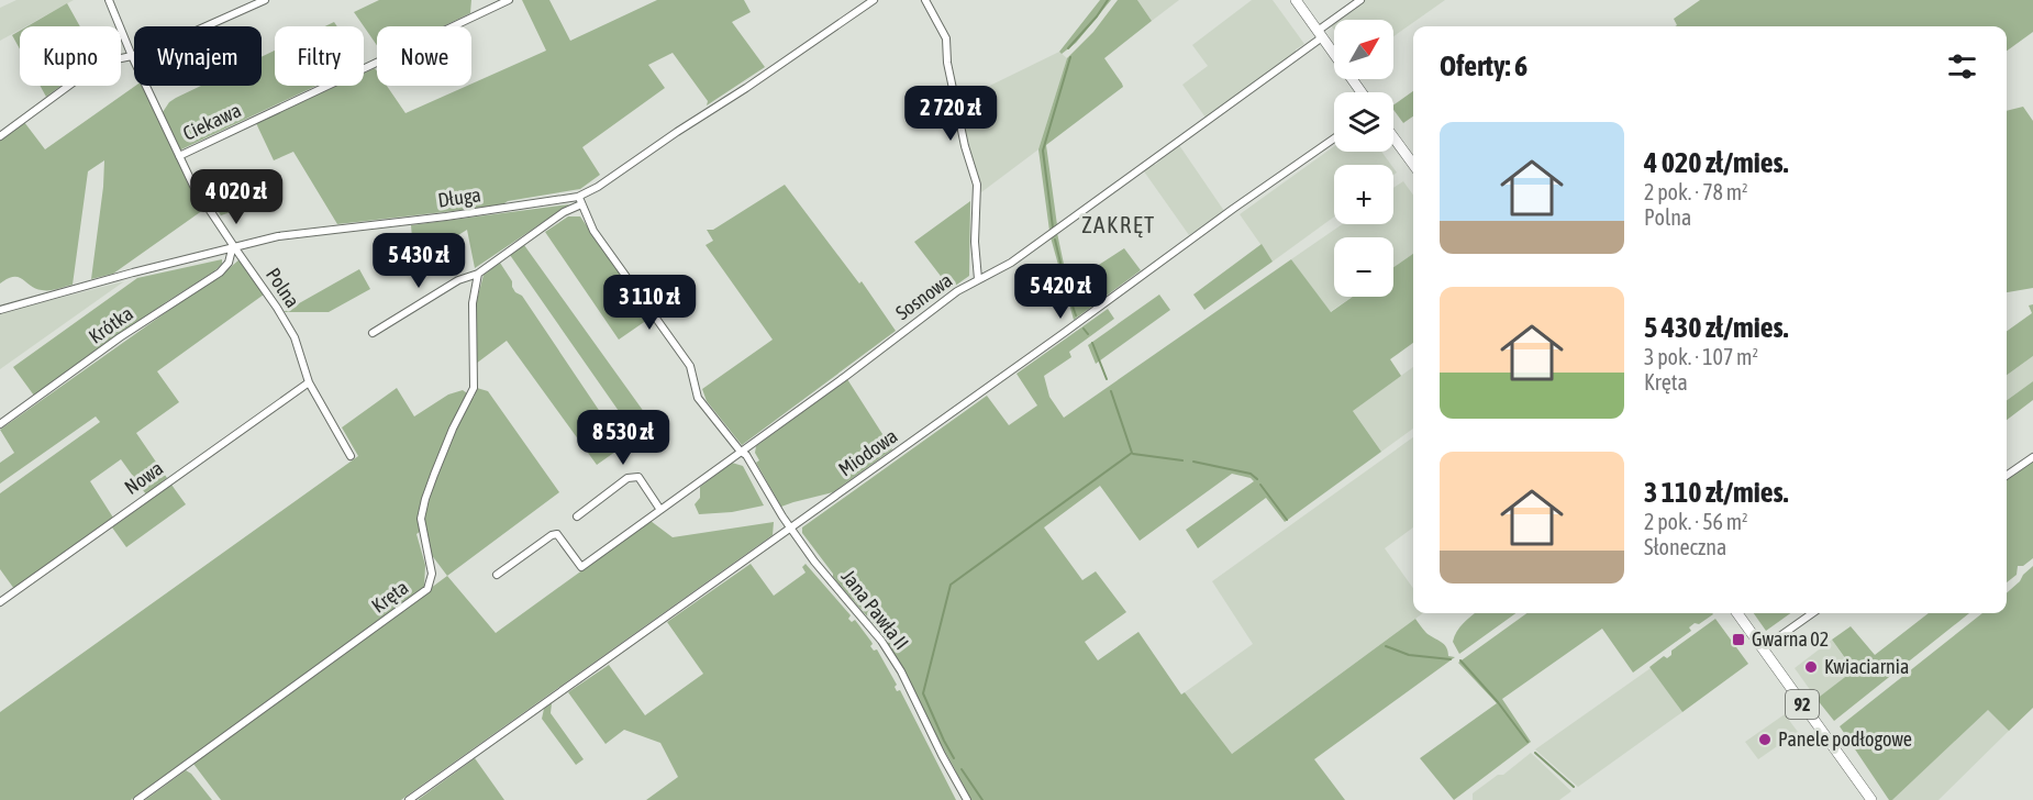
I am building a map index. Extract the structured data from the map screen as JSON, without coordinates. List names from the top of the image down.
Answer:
{
  "streets": {
    "main road": ["92"],
    "street": [
      "Ciekawa",
      "Długa",
      "Polna",
      "Sosnowa",
      "Krótka",
      "Miodowa",
      "Nowa",
      "Kręta",
      "Jana Pawła II"
    ]
  },
  "crossings": [
    ["Ciekawa", "Polna"],
    ["Długa", "Polna"],
    ["Długa", "Krótka"],
    ["Długa", "Jana Pawła II"],
    ["Polna", "Krótka"],
    ["Polna", "Nowa"],
    ["Sosnowa", "Jana Pawła II"],
    ["Miodowa", "Jana Pawła II"]
  ],
  "districts": ["ZAKRĘT"],
  "places": {
    "transit": ["Gwarna 02"],
    "other": ["Kwiaciarnia", "Panele podłogowe"]
  },
  "north": "top right",
  "page": {
    "map_buttons": ["+", "−"],
    "chip": [
      "Kupno",
      "Wynajem",
      "Filtry",
      "Nowe"
    ],
    "heading": "Oferty: 6",
    "price": [
      "2 720 zł",
      "4 020 zł",
      "5 430 zł",
      "5 420 zł",
      "3 110 zł",
      "8 530 zł"
    ],
    "list": [
      {
        "name": "4 020 zł/mies.",
        "note": "2 pok. · 78 m² · Polna"
      },
      {
        "name": "5 430 zł/mies.",
        "note": "3 pok. · 107 m² · Kręta"
      },
      {
        "name": "3 110 zł/mies.",
        "note": "2 pok. · 56 m² · Słoneczna"
      }
    ]
  }
}
